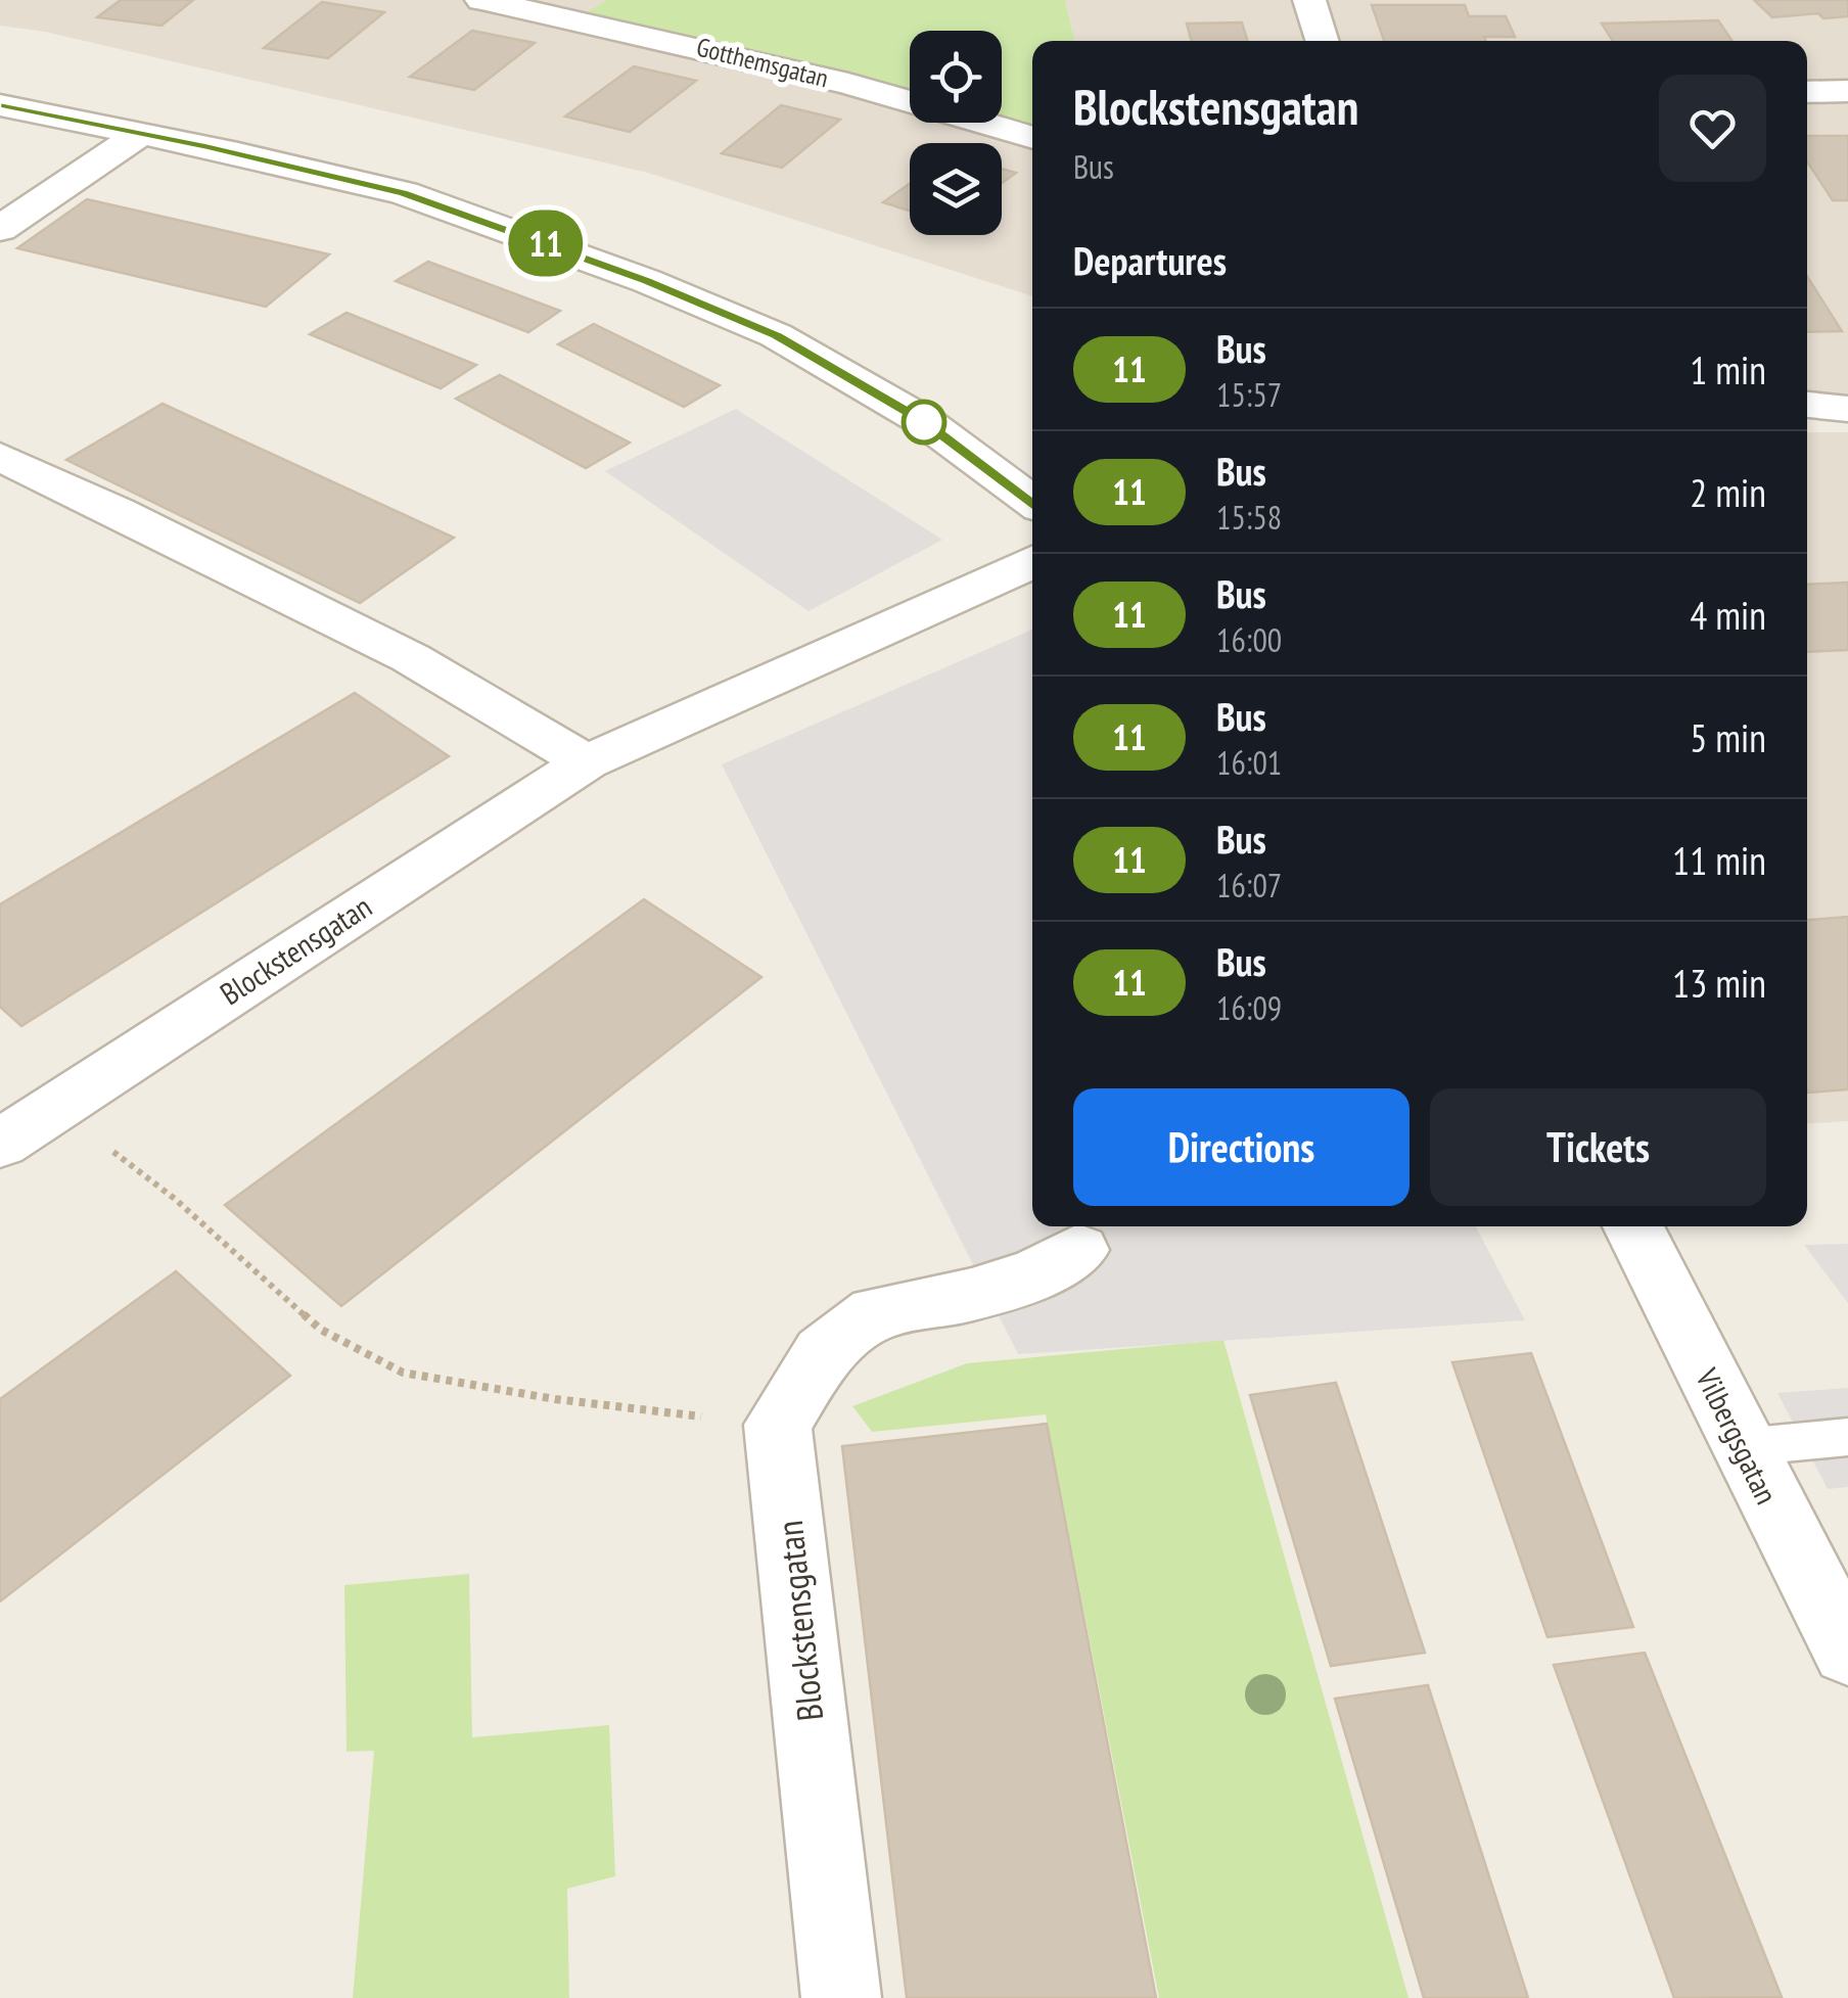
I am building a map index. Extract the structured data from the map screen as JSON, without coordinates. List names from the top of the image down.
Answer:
{
  "streets": {
    "street": ["Gotthemsgatan", "Blockstensgatan", "Vilbergsgatan"]
  },
  "lines": ["bus line 11"],
  "page": {
    "on_map": "11",
    "heading": [
      ["Blockstensgatan", "Bus"],
      "Departures"
    ],
    "list": [
      {
        "mark": "11",
        "name": "Bus",
        "note": "15:57",
        "value": "1 min"
      },
      {
        "mark": "11",
        "name": "Bus",
        "note": "15:58",
        "value": "2 min"
      },
      {
        "mark": "11",
        "name": "Bus",
        "note": "16:00",
        "value": "4 min"
      },
      {
        "mark": "11",
        "name": "Bus",
        "note": "16:01",
        "value": "5 min"
      },
      {
        "mark": "11",
        "name": "Bus",
        "note": "16:07",
        "value": "11 min"
      },
      {
        "mark": "11",
        "name": "Bus",
        "note": "16:09",
        "value": "13 min"
      }
    ],
    "buttons": ["Directions", "Tickets"]
  }
}
